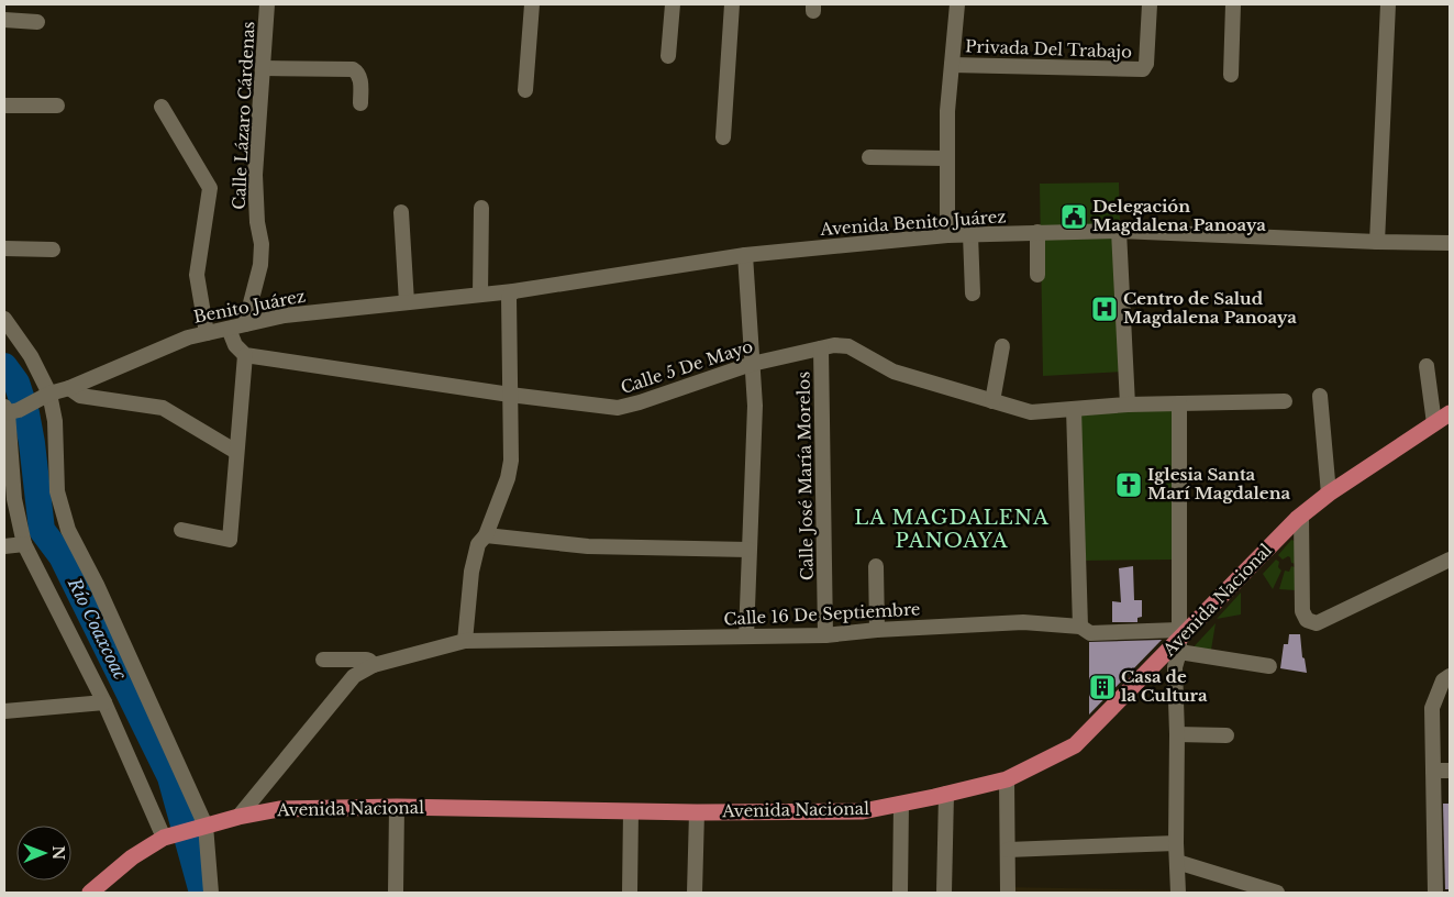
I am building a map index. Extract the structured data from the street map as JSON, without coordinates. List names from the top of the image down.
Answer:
{
  "streets": {
    "main road": ["Avenida Nacional"],
    "street": [
      "Privada Del Trabajo",
      "Calle Lázaro Cárdenas",
      "Avenida Benito Juárez",
      "Benito Juárez",
      "Calle 5 De Mayo",
      "Calle José María Morelos",
      "Calle 16 De Septiembre"
    ]
  },
  "crossings": [
    ["Calle Lázaro Cárdenas", "Benito Juárez"],
    ["Avenida Benito Juárez", "Benito Juárez"],
    ["Calle 5 De Mayo", "Calle José María Morelos"],
    ["Calle José María Morelos", "Calle 16 De Septiembre"],
    ["Avenida Nacional", "Calle 16 De Septiembre"]
  ],
  "districts": ["LA MAGDALENA PANOAYA"],
  "water": ["Río Coaxcoac"],
  "places": {
    "public building": ["Delegación Magdalena Panoaya"],
    "hospital": ["Centro de Salud Magdalena Panoaya"],
    "church": ["Iglesia Santa Marí Magdalena"],
    "building": ["Casa de la Cultura"]
  },
  "north": "right"
}
